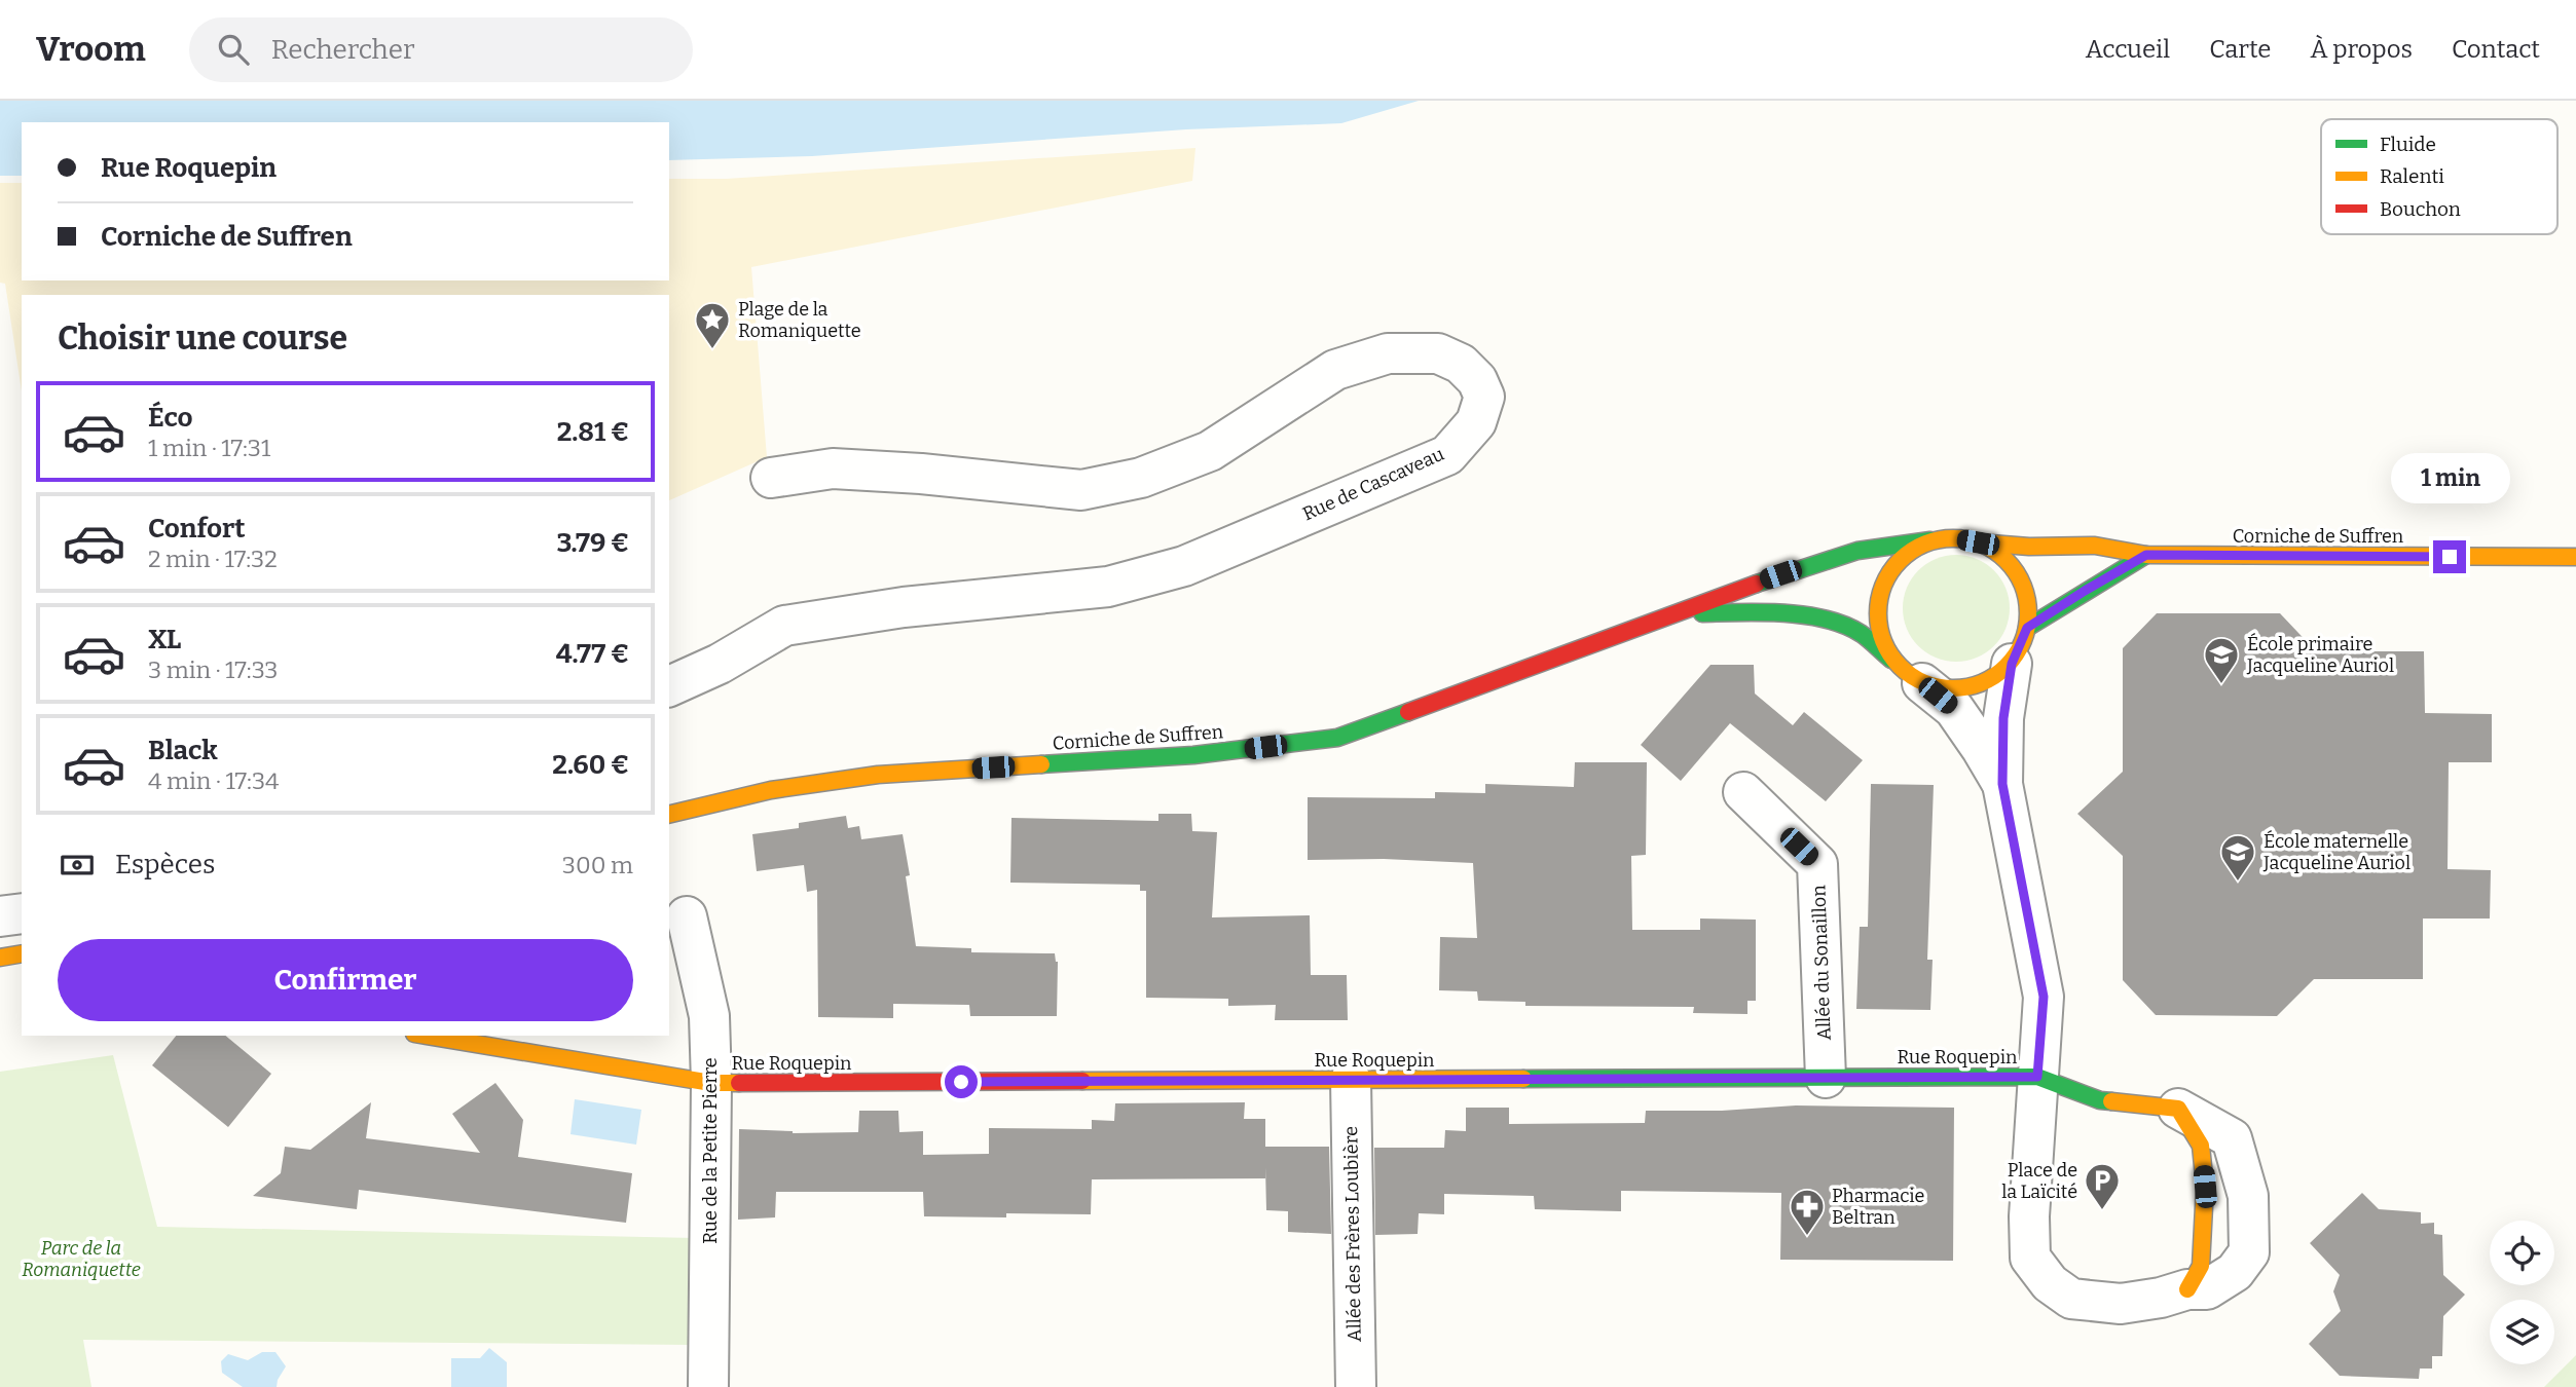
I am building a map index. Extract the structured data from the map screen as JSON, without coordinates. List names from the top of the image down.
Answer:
{
  "streets": {
    "main road": ["Corniche de Suffren", "Rue Roquepin"],
    "street": [
      "Rue de Cascaveau",
      "Allée du Sonaillon",
      "Rue de la Petite Pierre",
      "Allée des Frères Loubière"
    ]
  },
  "crossings": [
    ["Allée du Sonaillon", "Rue Roquepin"],
    ["Rue Roquepin", "Rue de la Petite Pierre"],
    ["Rue Roquepin", "Allée des Frères Loubière"]
  ],
  "parks": ["Parc de la Romaniquette"],
  "places": {
    "place": ["Plage de la Romaniquette"],
    "school or university": ["École primaire Jacqueline Auriol", "École maternelle Jacqueline Auriol"],
    "parking": ["Place de la Laïcité"],
    "pharmacy": ["Pharmacie Beltran"]
  },
  "legend": ["Fluide", "Ralenti", "Bouchon"],
  "page": {
    "header": "Vroom",
    "search": "Rechercher",
    "nav": [
      "Accueil",
      "Carte",
      "À propos",
      "Contact"
    ],
    "banner": ["Rue Roquepin", "Corniche de Suffren"],
    "heading": "Choisir une course",
    "list": [
      {
        "name": "Éco",
        "note": "1 min · 17:31",
        "value": "2.81 €"
      },
      {
        "name": "Confort",
        "note": "2 min · 17:32",
        "value": "3.79 €"
      },
      {
        "name": "XL",
        "note": "3 min · 17:33",
        "value": "4.77 €"
      },
      {
        "name": "Black",
        "note": "4 min · 17:34",
        "value": "2.60 €"
      }
    ],
    "bubble": "1 min",
    "pay": ["Espèces", "300 m"],
    "buttons": "Confirmer"
  }
}
